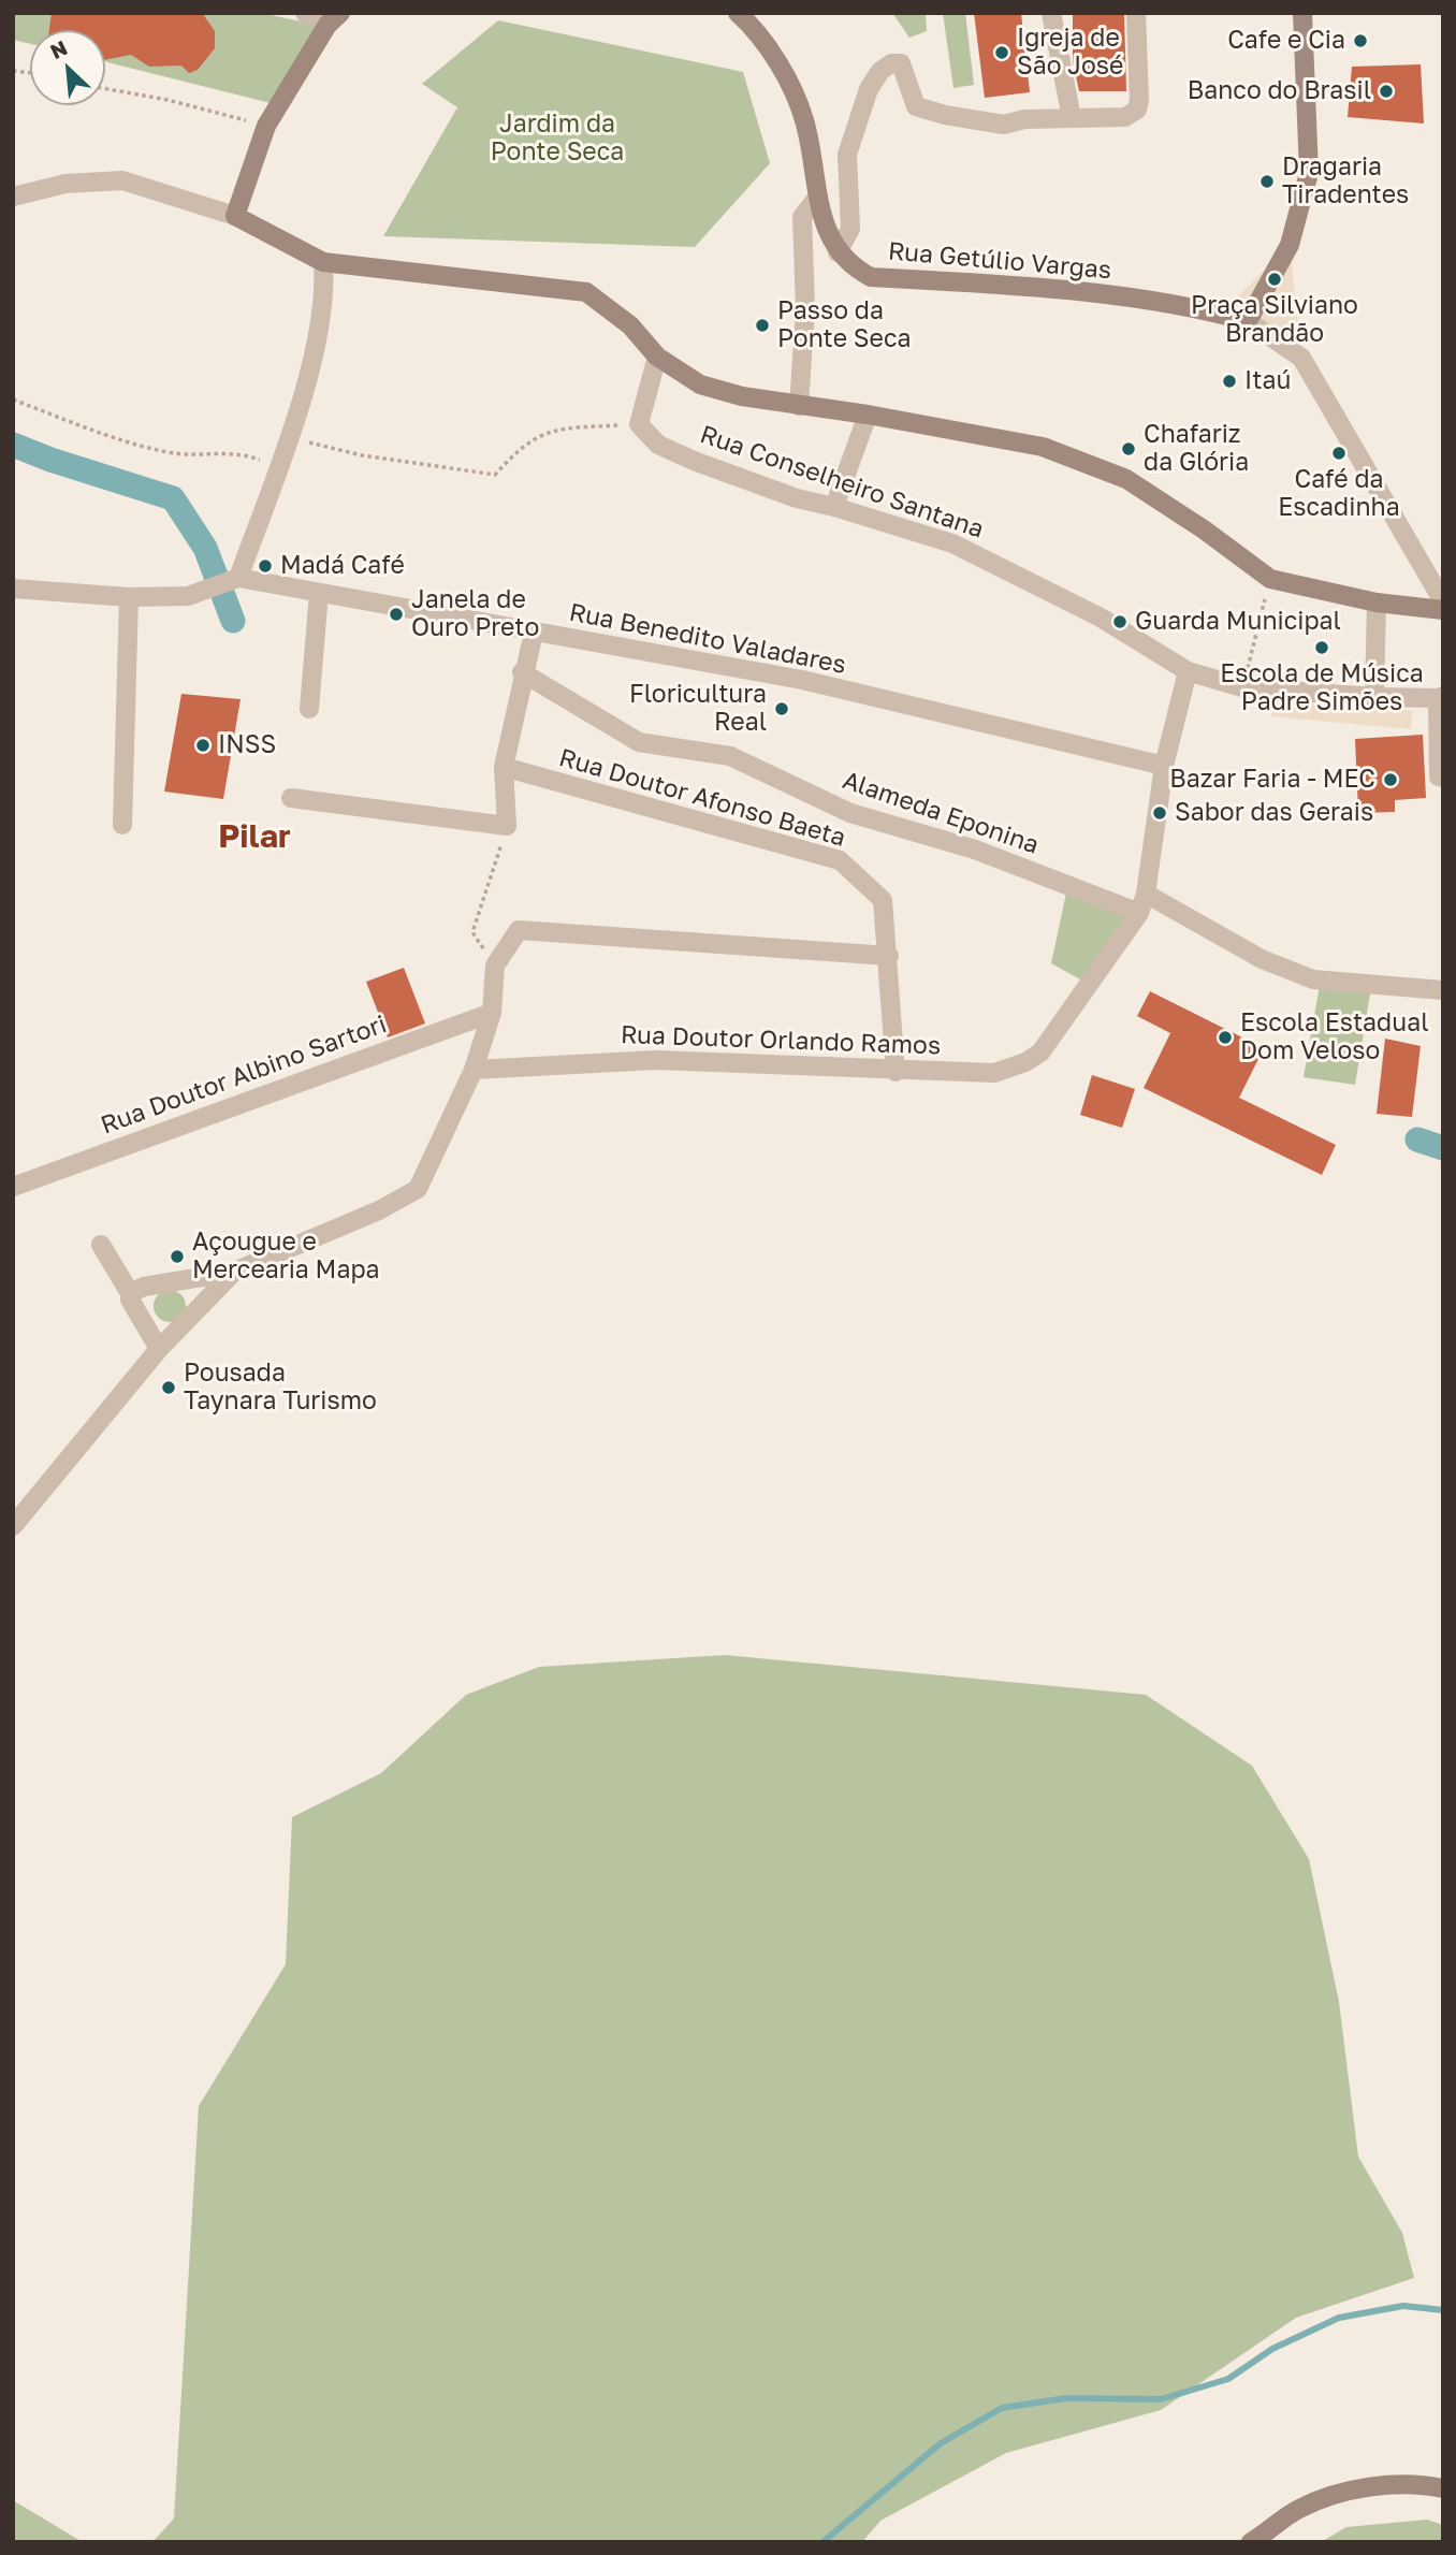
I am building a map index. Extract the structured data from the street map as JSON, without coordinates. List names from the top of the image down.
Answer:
{
  "streets": {
    "street": [
      "Rua Getúlio Vargas",
      "Rua Conselheiro Santana",
      "Rua Benedito Valadares",
      "Rua Doutor Afonso Baeta",
      "Alameda Eponina",
      "Rua Doutor Orlando Ramos",
      "Rua Doutor Albino Sartori"
    ]
  },
  "crossings": [
    ["Rua Conselheiro Santana", "Rua Doutor Orlando Ramos"],
    ["Rua Benedito Valadares", "Rua Doutor Orlando Ramos"],
    ["Rua Doutor Afonso Baeta", "Rua Doutor Orlando Ramos"],
    ["Alameda Eponina", "Rua Doutor Orlando Ramos"]
  ],
  "districts": ["Pilar"],
  "parks": ["Jardim da Ponte Seca"],
  "places": [
    "Cafe e Cia",
    "Igreja de São José",
    "Banco do Brasil",
    "Dragaria Tiradentes",
    "Praça Silviano Brandão",
    "Passo da Ponte Seca",
    "Itaú",
    "Chafariz da Glória",
    "Café da Escadinha",
    "Madá Café",
    "Janela de Ouro Preto",
    "Guarda Municipal",
    "Escola de Música Padre Simões",
    "Floricultura Real",
    "INSS",
    "Bazar Faria - MEC",
    "Sabor das Gerais",
    "Escola Estadual Dom Veloso",
    "Açougue e Mercearia Mapa",
    "Pousada Taynara Turismo"
  ],
  "north": "top left"
}
